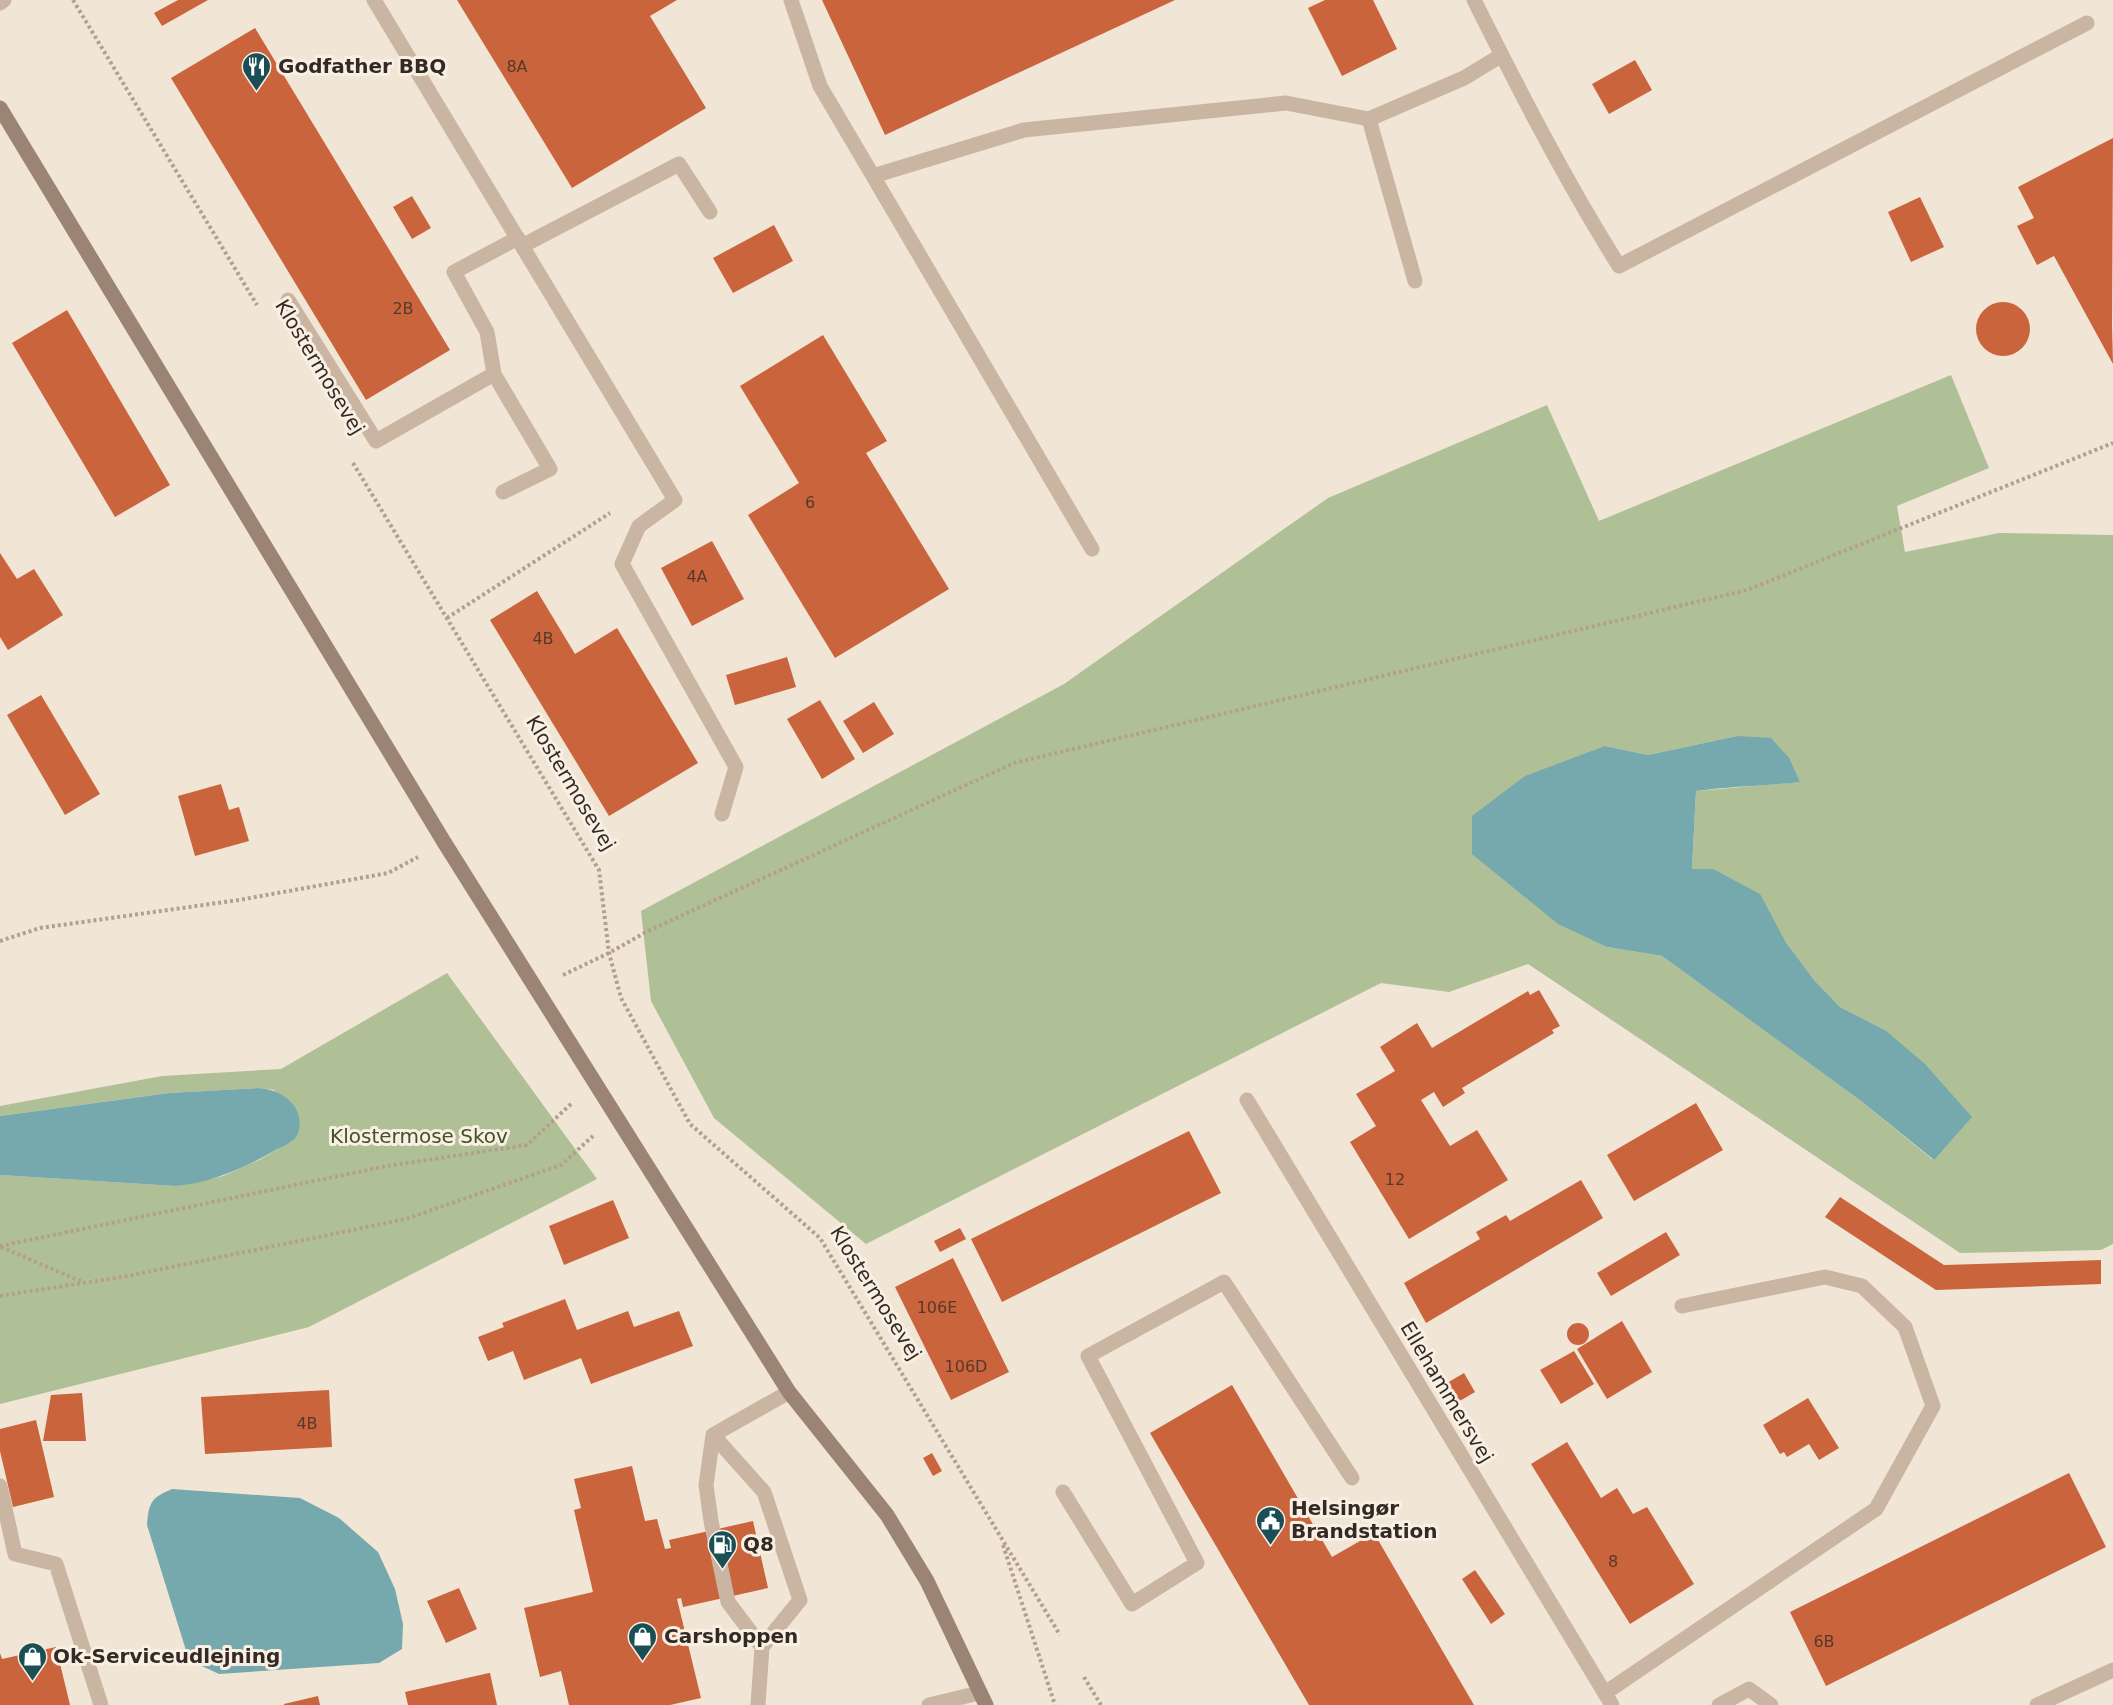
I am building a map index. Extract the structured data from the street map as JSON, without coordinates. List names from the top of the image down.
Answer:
{
  "streets": {
    "street": ["Ellehammersvej"],
    "path": ["Klostermosevej"]
  },
  "parks": ["Klostermose Skov"],
  "places": {
    "restaurant": ["Godfather BBQ"],
    "public building": ["Helsingør Brandstation"],
    "fuel station": ["Q8"],
    "shop": ["Carshoppen", "Ok-Serviceudlejning"]
  },
  "house_numbers": [
    "8A",
    "2B",
    "6",
    "4A",
    "4B",
    "12",
    "106E",
    "106D",
    "4B",
    "8",
    "6B"
  ]
}
